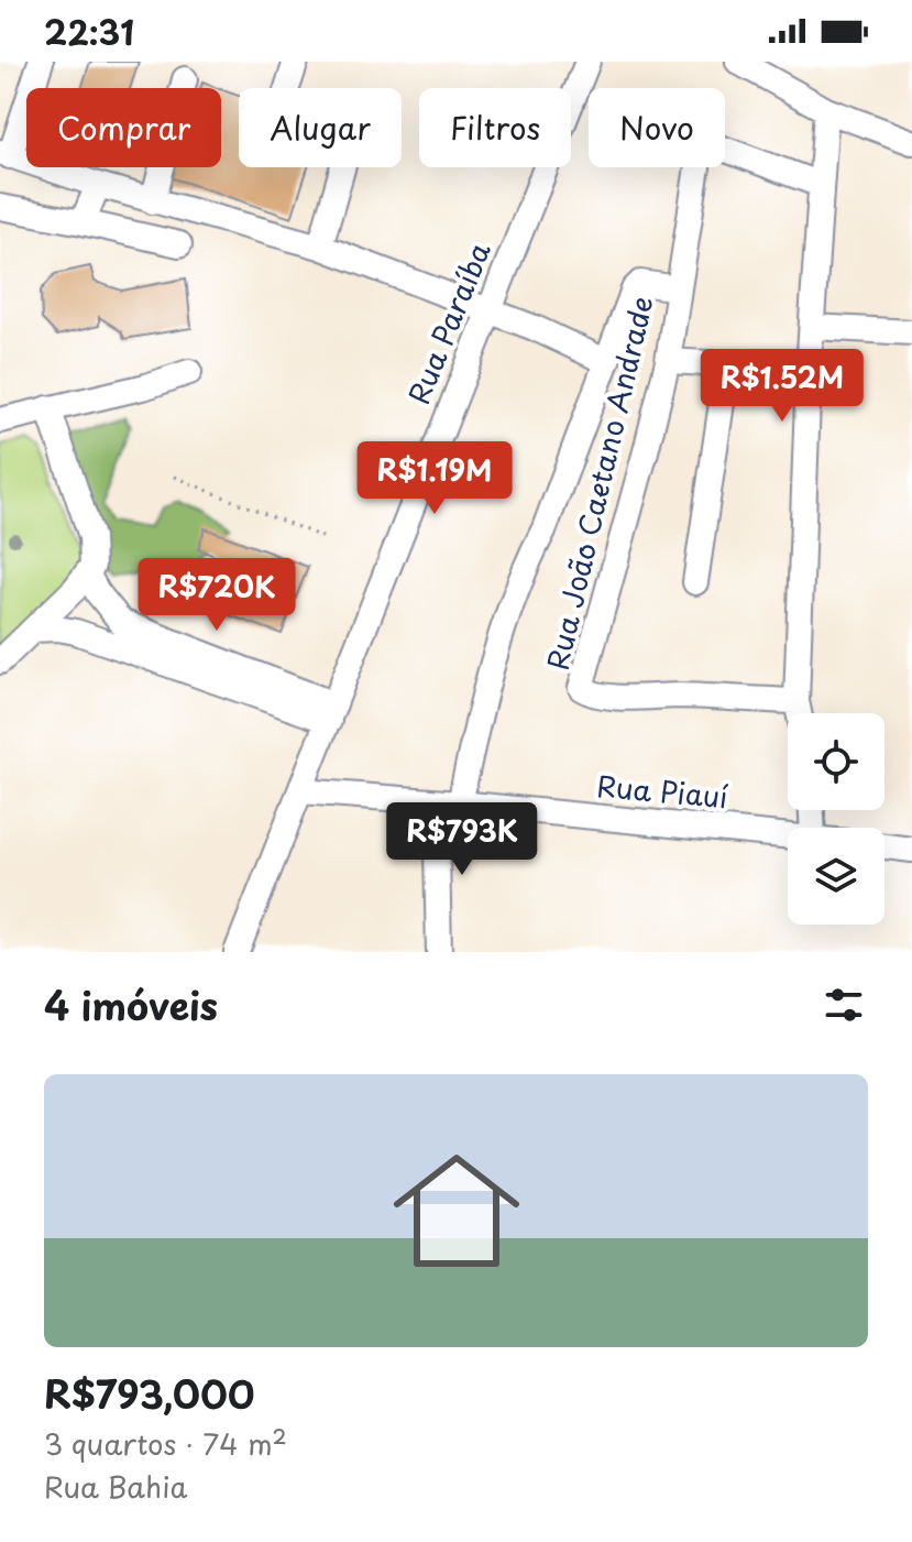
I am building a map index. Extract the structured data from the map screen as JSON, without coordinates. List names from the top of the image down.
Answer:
{
  "streets": {
    "street": ["Rua Paraíba", "Rua João Caetano Andrade", "Rua Piauí"]
  },
  "crossings": [
    ["Rua Paraíba", "Rua Piauí"]
  ],
  "page": {
    "status": "22:31",
    "chip": [
      "Comprar",
      "Alugar",
      "Filtros",
      "Novo"
    ],
    "price": [
      "R$1.52M",
      "R$1.19M",
      "R$720K",
      "R$793K"
    ],
    "heading": "4 imóveis",
    "list": [
      {
        "name": "R$793,000",
        "note": "3 quartos · 74 m² · Rua Bahia"
      }
    ]
  }
}
